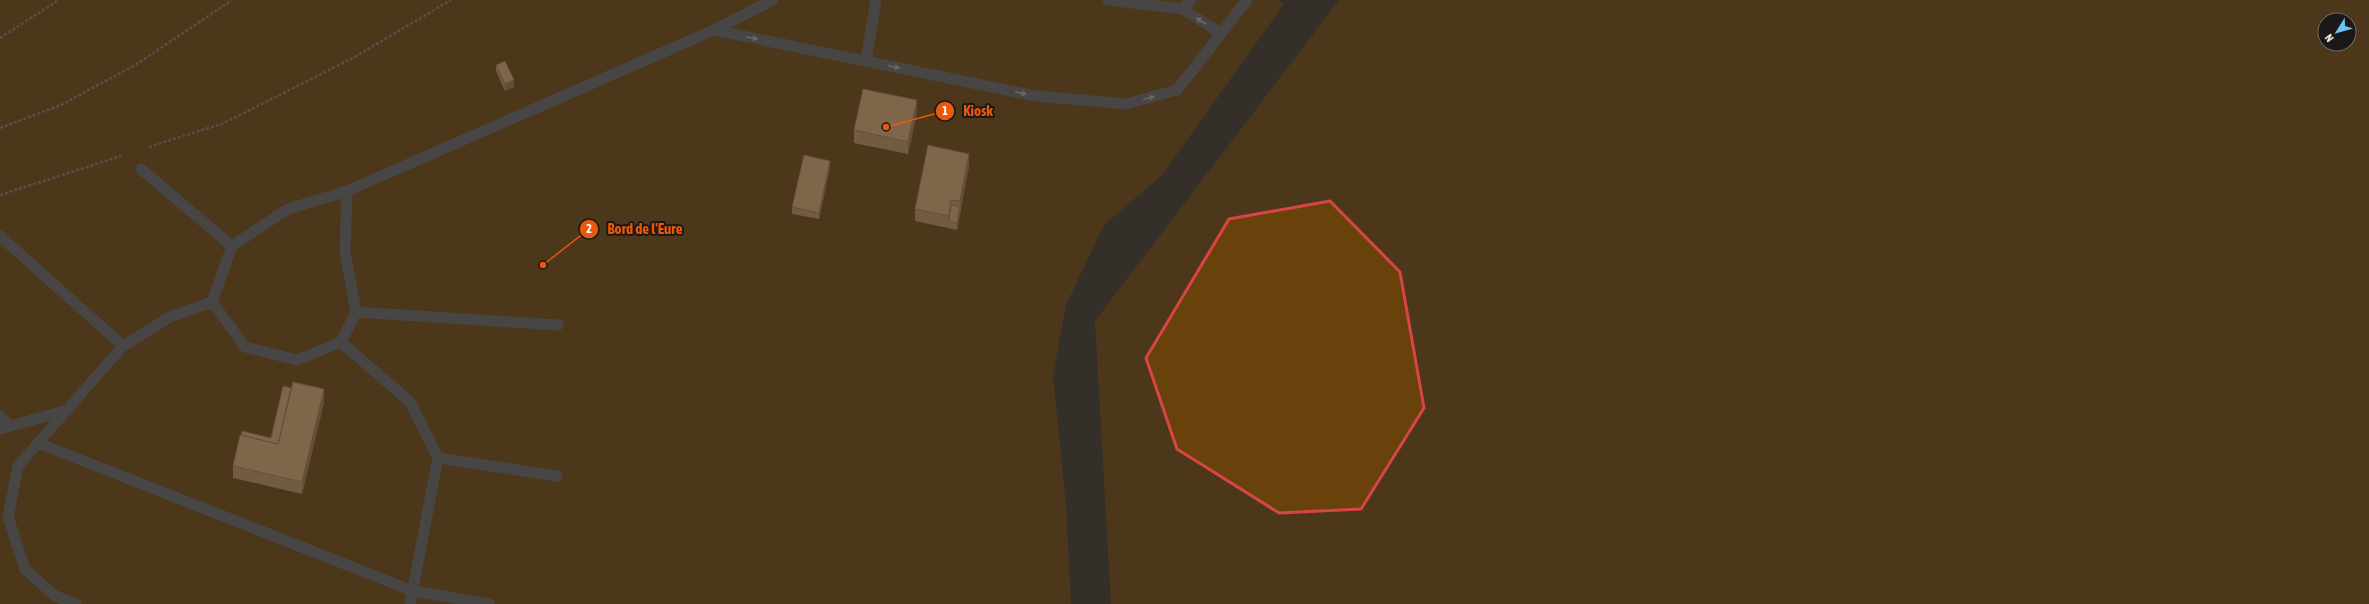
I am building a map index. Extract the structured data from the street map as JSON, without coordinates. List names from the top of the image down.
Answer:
{
  "places": ["Kiosk", "Bord de l'Eure"],
  "north": "bottom left"
}
